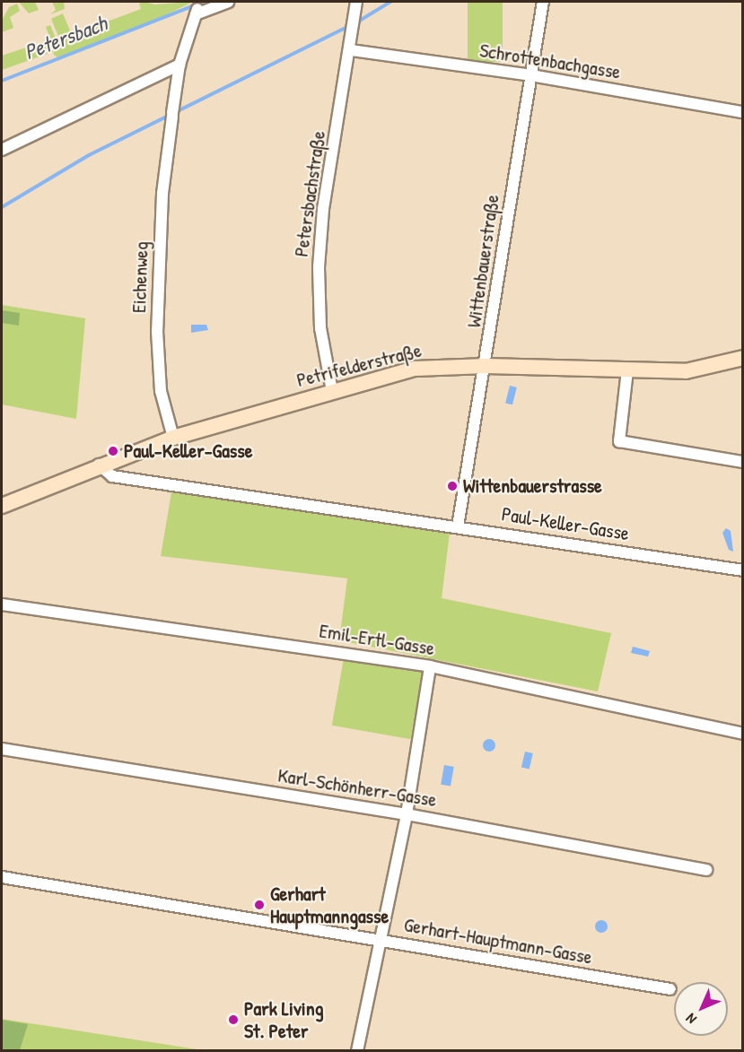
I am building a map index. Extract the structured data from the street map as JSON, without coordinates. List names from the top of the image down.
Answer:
{
  "streets": {
    "main road": ["Petrifelderstraße"],
    "street": [
      "Schrottenbachgasse",
      "Petersbachstraße",
      "Wittenbauerstraße",
      "Eichenweg",
      "Paul-Keller-Gasse",
      "Emil-Ertl-Gasse",
      "Karl-Schönherr-Gasse",
      "Gerhart-Hauptmann-Gasse"
    ]
  },
  "crossings": [
    ["Schrottenbachgasse", "Petersbachstraße"],
    ["Schrottenbachgasse", "Wittenbauerstraße"],
    ["Petersbachstraße", "Petrifelderstraße"],
    ["Wittenbauerstraße", "Petrifelderstraße"],
    ["Wittenbauerstraße", "Paul-Keller-Gasse"],
    ["Eichenweg", "Petrifelderstraße"],
    ["Petrifelderstraße", "Paul-Keller-Gasse"]
  ],
  "water": ["Petersbach"],
  "places": [
    "Paul-Keller-Gasse",
    "Wittenbauerstrasse",
    "Gerhart Hauptmanngasse",
    "Park Living St. Peter"
  ],
  "north": "bottom left"
}
